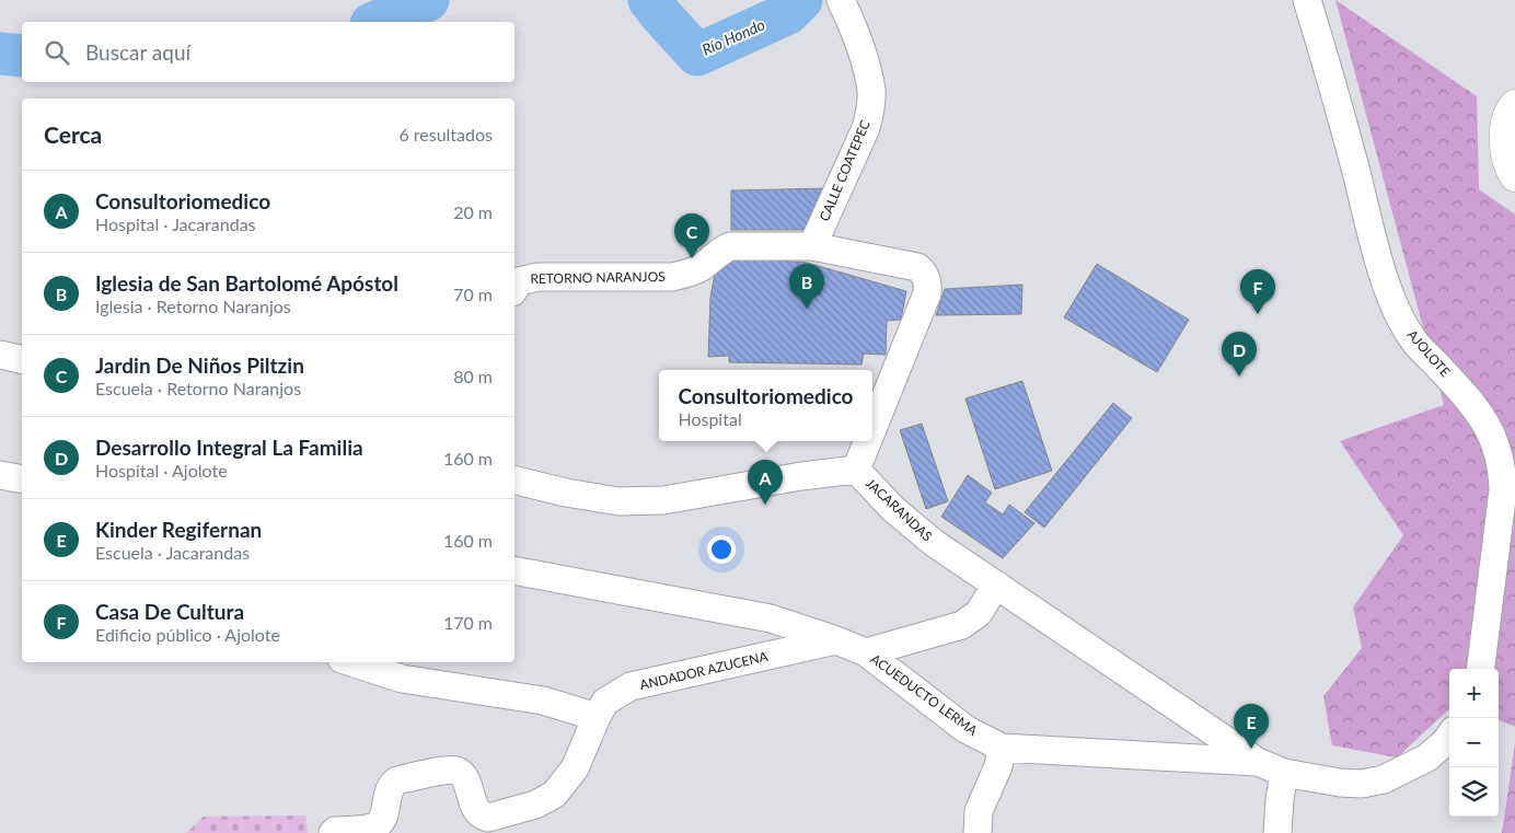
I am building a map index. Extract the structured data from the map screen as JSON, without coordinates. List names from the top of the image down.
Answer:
{
  "streets": {
    "street": [
      "CALLE COATEPEC",
      "RETORNO NARANJOS",
      "AJOLOTE",
      "JACARANDAS",
      "ANDADOR AZUCENA",
      "ACUEDUCTO LERMA"
    ]
  },
  "crossings": [
    ["CALLE COATEPEC", "RETORNO NARANJOS"],
    ["RETORNO NARANJOS", "JACARANDAS"],
    ["JACARANDAS", "ACUEDUCTO LERMA"],
    ["ANDADOR AZUCENA", "ACUEDUCTO LERMA"]
  ],
  "water": ["Río Hondo"],
  "page": {
    "search": "Buscar aquí",
    "heading": ["Cerca", "6 resultados"],
    "list": [
      {
        "mark": "A",
        "name": "Consultoriomedico",
        "note": "Hospital · Jacarandas",
        "value": "20 m"
      },
      {
        "mark": "B",
        "name": "Iglesia de San Bartolomé Apóstol",
        "note": "Iglesia · Retorno Naranjos",
        "value": "70 m"
      },
      {
        "mark": "C",
        "name": "Jardin De Niños Piltzin",
        "note": "Escuela · Retorno Naranjos",
        "value": "80 m"
      },
      {
        "mark": "D",
        "name": "Desarrollo Integral La Familia",
        "note": "Hospital · Ajolote",
        "value": "160 m"
      },
      {
        "mark": "E",
        "name": "Kinder Regifernan",
        "note": "Escuela · Jacarandas",
        "value": "160 m"
      },
      {
        "mark": "F",
        "name": "Casa De Cultura",
        "note": "Edificio público · Ajolote",
        "value": "170 m"
      }
    ],
    "pins": [
      "C",
      "B",
      "F",
      "D",
      "A",
      "E"
    ],
    "popup": ["Consultoriomedico", "Hospital"],
    "map_buttons": ["+", "−"]
  }
}
